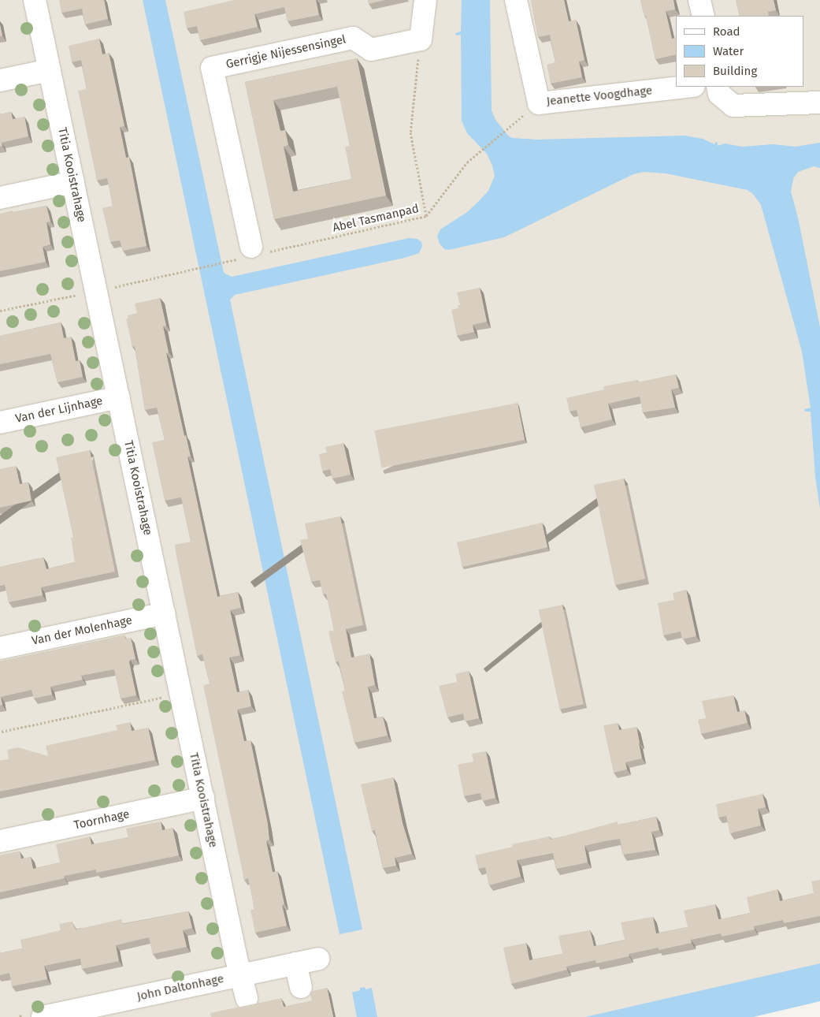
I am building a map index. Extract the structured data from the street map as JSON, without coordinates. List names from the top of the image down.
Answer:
{
  "streets": {
    "street": [
      "Gerrigje Nijessensingel",
      "Jeanette Voogdhage",
      "Titia Kooistrahage",
      "Van der Lijnhage",
      "Van der Molenhage",
      "Toornhage",
      "John Daltonhage"
    ],
    "path": ["Abel Tasmanpad"]
  },
  "crossings": [
    ["Gerrigje Nijessensingel", "Abel Tasmanpad"],
    ["Titia Kooistrahage", "Van der Lijnhage"],
    ["Titia Kooistrahage", "Van der Molenhage"],
    ["Titia Kooistrahage", "Toornhage"],
    ["Titia Kooistrahage", "John Daltonhage"]
  ],
  "legend": ["Road", "Water", "Building"]
}
